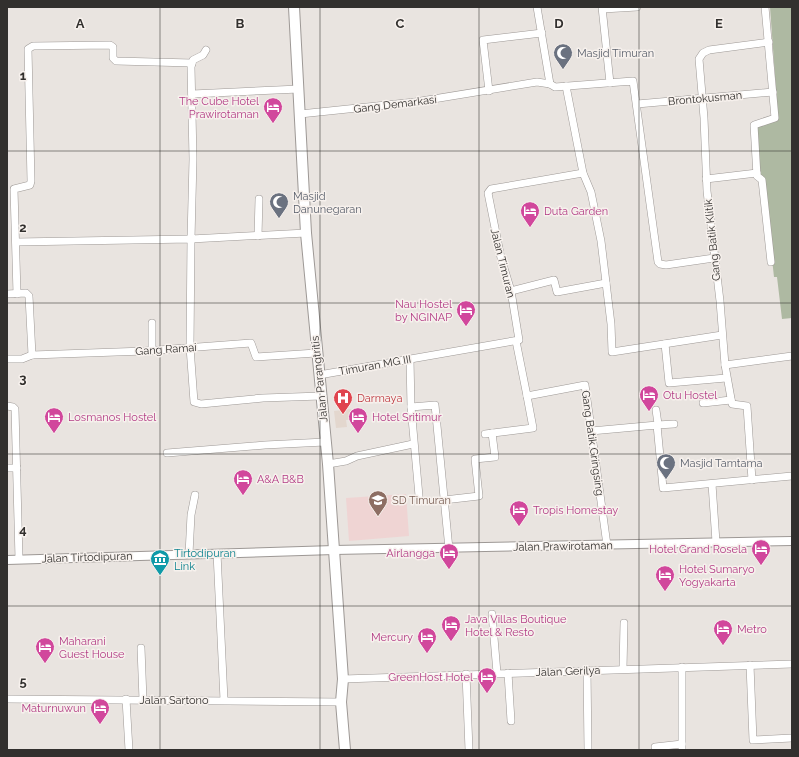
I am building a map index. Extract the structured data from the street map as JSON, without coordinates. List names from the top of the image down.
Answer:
{
  "streets": {
    "main road": ["Jalan Parangtritis"],
    "street": [
      "Brontokusman",
      "Gang Demarkasi",
      "Gang Batik Klitik",
      "Jalan Timuran",
      "Gang Ramai",
      "Timuran MG III",
      "Gang Batik Gringsing",
      "Jalan Prawirotaman",
      "Jalan Tirtodipuran",
      "Jalan Gerilya",
      "Jalan Sartono"
    ]
  },
  "crossings": [
    ["Brontokusman", "Gang Demarkasi"],
    ["Brontokusman", "Gang Batik Klitik"],
    ["Gang Demarkasi", "Jalan Parangtritis"],
    ["Jalan Timuran", "Timuran MG III"],
    ["Gang Ramai", "Jalan Parangtritis"],
    ["Timuran MG III", "Jalan Parangtritis"],
    ["Jalan Parangtritis", "Jalan Prawirotaman"],
    ["Jalan Parangtritis", "Jalan Tirtodipuran"],
    ["Jalan Parangtritis", "Jalan Gerilya"],
    ["Jalan Parangtritis", "Jalan Sartono"],
    ["Gang Batik Gringsing", "Jalan Prawirotaman"],
    ["Jalan Prawirotaman", "Jalan Tirtodipuran"]
  ],
  "places": {
    "mosque": ["Masjid Timuran", "Masjid Danunegaran", "Masjid Tamtama"],
    "hotel": [
      "The Cube Hotel Prawirotaman",
      "Duta Garden",
      "Nau Hostel by NGINAP",
      "Otu Hostel",
      "Losmanos Hostel",
      "Hotel Sritimur",
      "A&A B&B",
      "Tropis Homestay",
      "Hotel Grand Rosela",
      "Airlangga",
      "Hotel Sumaryo Yogyakarta",
      "Java Villas Boutique Hotel & Resto",
      "Metro",
      "Mercury",
      "Maharani Guest House",
      "GreenHost Hotel",
      "Maturnuwun"
    ],
    "hospital": ["Darmaya"],
    "school or university": ["SD Timuran"],
    "museum": ["Tirtodipuran Link"]
  },
  "grid": {
    "columns": [
      "A",
      "B",
      "C",
      "D",
      "E"
    ],
    "rows": [
      "1",
      "2",
      "3",
      "4",
      "5"
    ]
  }
}
